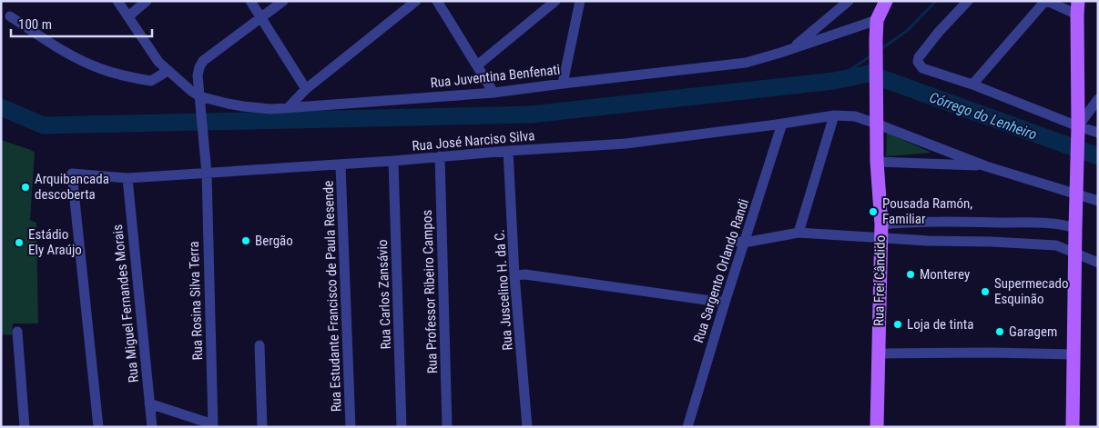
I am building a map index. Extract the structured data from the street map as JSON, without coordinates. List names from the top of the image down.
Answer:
{
  "streets": {
    "main road": ["Rua Frei Cândido"],
    "street": [
      "Rua Juventina Benfenati",
      "Rua José Narciso Silva",
      "Rua Sargento Orlando Randi",
      "Rua Juscelino H. da C.",
      "Rua Professor Ribeiro Campos",
      "Rua Carlos Zansávio",
      "Rua Estudante Francisco de Paula Resende",
      "Rua Rosina Silva Terra",
      "Rua Miguel Fernandes Morais"
    ]
  },
  "crossings": [
    ["Rua Juventina Benfenati", "Rua Frei Cândido"],
    ["Rua Juventina Benfenati", "Rua Rosina Silva Terra"],
    ["Rua José Narciso Silva", "Rua Sargento Orlando Randi"],
    ["Rua José Narciso Silva", "Rua Frei Cândido"],
    ["Rua José Narciso Silva", "Rua Juscelino H. da C."],
    ["Rua José Narciso Silva", "Rua Professor Ribeiro Campos"],
    ["Rua José Narciso Silva", "Rua Carlos Zansávio"],
    ["Rua José Narciso Silva", "Rua Estudante Francisco de Paula Resende"],
    ["Rua José Narciso Silva", "Rua Rosina Silva Terra"],
    ["Rua José Narciso Silva", "Rua Miguel Fernandes Morais"]
  ],
  "water": ["Córrego do Lenheiro"],
  "places": [
    "Arquibancada descoberta",
    "Pousada Ramón, Familiar",
    "Bergão",
    "Estádio Ely Araújo",
    "Monterey",
    "Supermecado Esquinão",
    "Loja de tinta",
    "Garagem"
  ],
  "scale_bar": "100 m"
}
